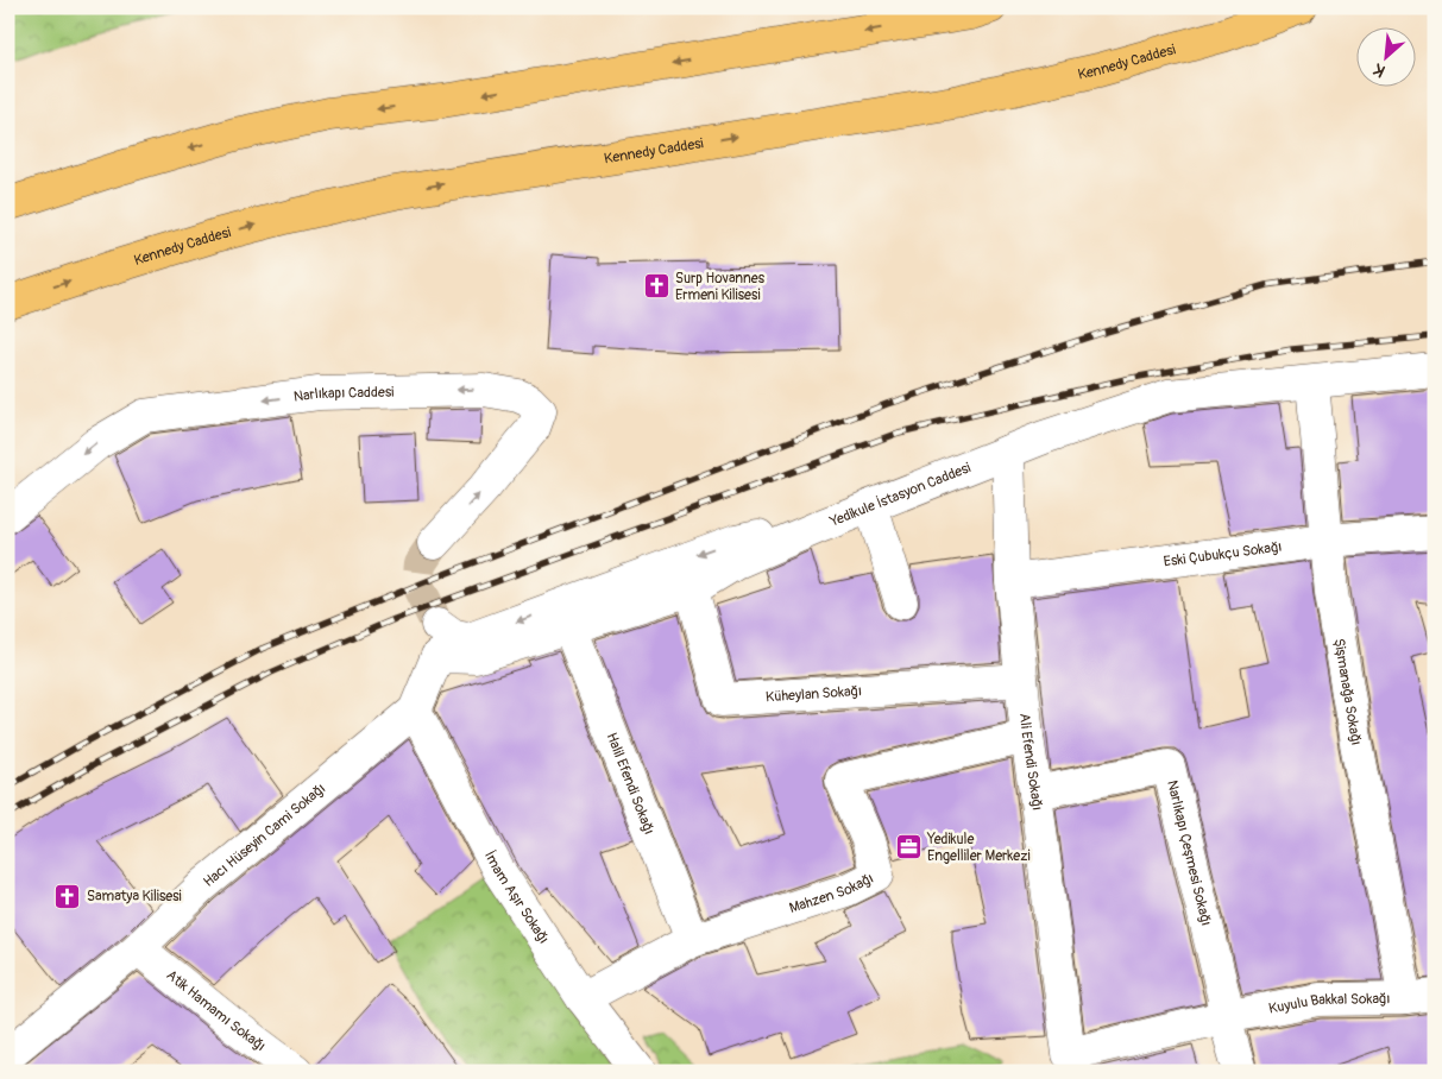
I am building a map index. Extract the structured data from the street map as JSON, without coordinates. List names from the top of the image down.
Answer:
{
  "streets": {
    "highway": ["Kennedy Caddesi"],
    "street": [
      "Narlıkapı Caddesi",
      "Yedikule İstasyon Caddesi",
      "Eski Çubukçu Sokağı",
      "Şişmanağa Sokağı",
      "Küheylan Sokağı",
      "Ali Efendi Sokağı",
      "Halil Efendi Sokağı",
      "Hacı Hüseyin Cami Sokağı",
      "Narlıkapı Çeşmesi Sokağı",
      "Mahzen Sokağı",
      "İmam Aşır Sokağı",
      "Kuyulu Bakkal Sokağı",
      "Atik Hamamı Sokağı"
    ]
  },
  "crossings": [
    ["Yedikule İstasyon Caddesi", "Şişmanağa Sokağı"],
    ["Yedikule İstasyon Caddesi", "Küheylan Sokağı"],
    ["Yedikule İstasyon Caddesi", "Ali Efendi Sokağı"],
    ["Yedikule İstasyon Caddesi", "Halil Efendi Sokağı"],
    ["Yedikule İstasyon Caddesi", "Hacı Hüseyin Cami Sokağı"],
    ["Yedikule İstasyon Caddesi", "İmam Aşır Sokağı"],
    ["Eski Çubukçu Sokağı", "Şişmanağa Sokağı"],
    ["Eski Çubukçu Sokağı", "Ali Efendi Sokağı"],
    ["Şişmanağa Sokağı", "Kuyulu Bakkal Sokağı"],
    ["Küheylan Sokağı", "Ali Efendi Sokağı"],
    ["Ali Efendi Sokağı", "Narlıkapı Çeşmesi Sokağı"],
    ["Ali Efendi Sokağı", "Mahzen Sokağı"],
    ["Ali Efendi Sokağı", "Kuyulu Bakkal Sokağı"],
    ["Halil Efendi Sokağı", "Mahzen Sokağı"],
    ["Hacı Hüseyin Cami Sokağı", "İmam Aşır Sokağı"],
    ["Hacı Hüseyin Cami Sokağı", "Atik Hamamı Sokağı"],
    ["Narlıkapı Çeşmesi Sokağı", "Kuyulu Bakkal Sokağı"],
    ["Mahzen Sokağı", "İmam Aşır Sokağı"]
  ],
  "places": {
    "church": ["Surp Hovannes Ermeni Kilisesi", "Samatya Kilisesi"],
    "office": ["Yedikule Engelliler Merkezi"]
  },
  "north": "bottom left"
}
